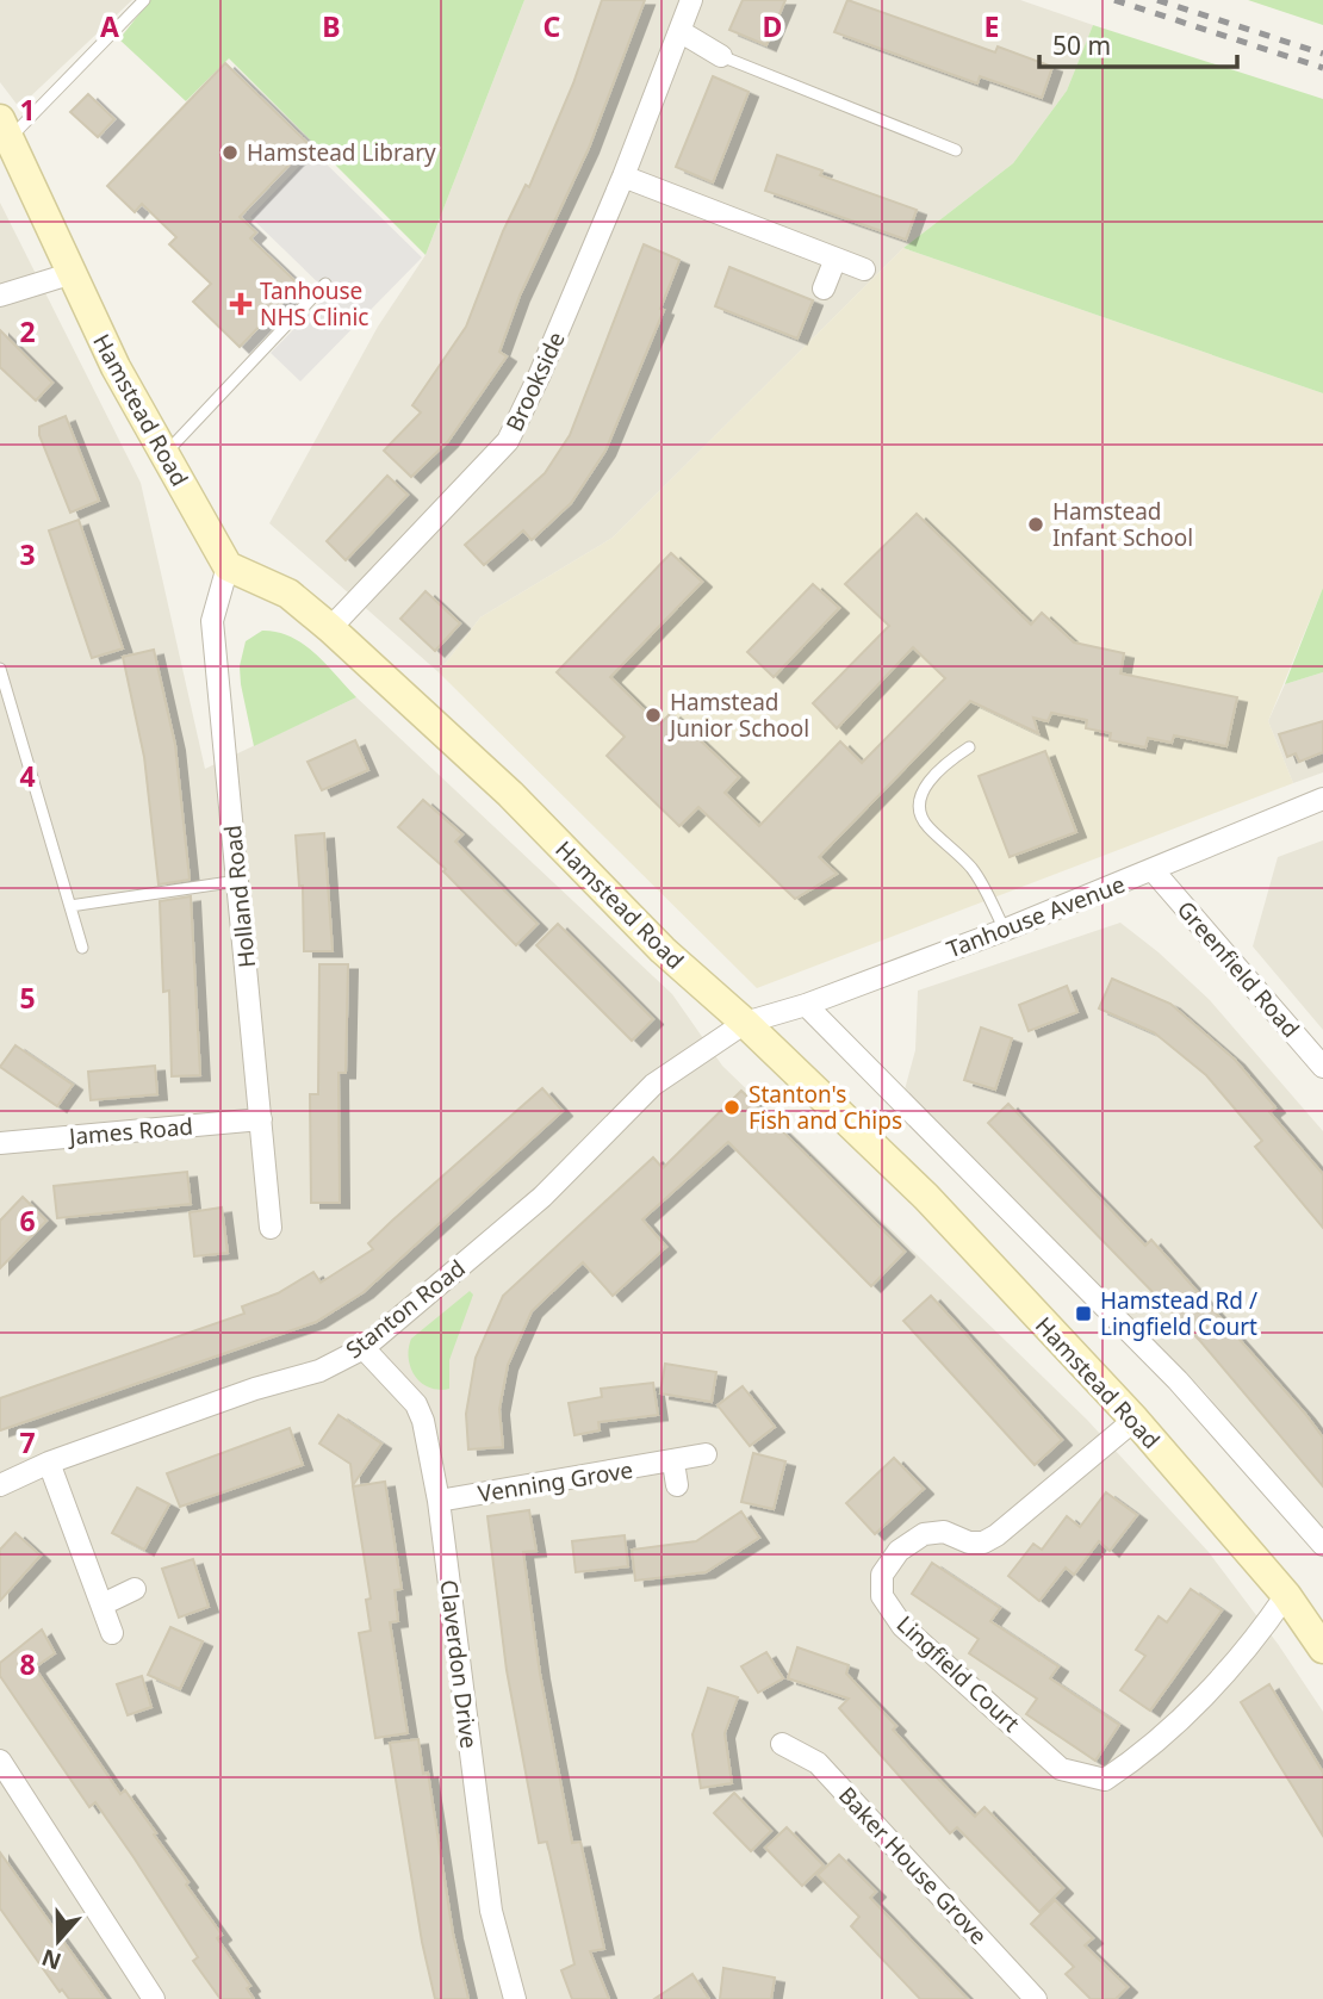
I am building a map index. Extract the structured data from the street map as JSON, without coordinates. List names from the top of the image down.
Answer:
{
  "streets": {
    "main road": ["Hamstead Road"],
    "street": [
      "Brookside",
      "Holland Road",
      "Tanhouse Avenue",
      "Greenfield Road",
      "James Road",
      "Stanton Road",
      "Venning Grove",
      "Claverdon Drive",
      "Lingfield Court",
      "Baker House Grove"
    ]
  },
  "crossings": [
    ["Brookside", "Hamstead Road"],
    ["Hamstead Road", "Holland Road"],
    ["Hamstead Road", "Tanhouse Avenue"],
    ["Hamstead Road", "Stanton Road"],
    ["Hamstead Road", "Lingfield Court"],
    ["Holland Road", "James Road"],
    ["Tanhouse Avenue", "Greenfield Road"],
    ["Tanhouse Avenue", "Stanton Road"],
    ["Stanton Road", "Claverdon Drive"],
    ["Venning Grove", "Claverdon Drive"]
  ],
  "places": {
    "other": [
      "Hamstead Library",
      "Hamstead Infant School",
      "Hamstead Junior School",
      "Stanton's Fish and Chips"
    ],
    "health": ["Tanhouse NHS Clinic"],
    "transit": ["Hamstead Rd / Lingfield Court"]
  },
  "scale_bar": "50 m",
  "north": "bottom",
  "grid": {
    "columns": [
      "A",
      "B",
      "C",
      "D",
      "E"
    ],
    "rows": [
      "1",
      "2",
      "3",
      "4",
      "5",
      "6",
      "7",
      "8"
    ]
  }
}
